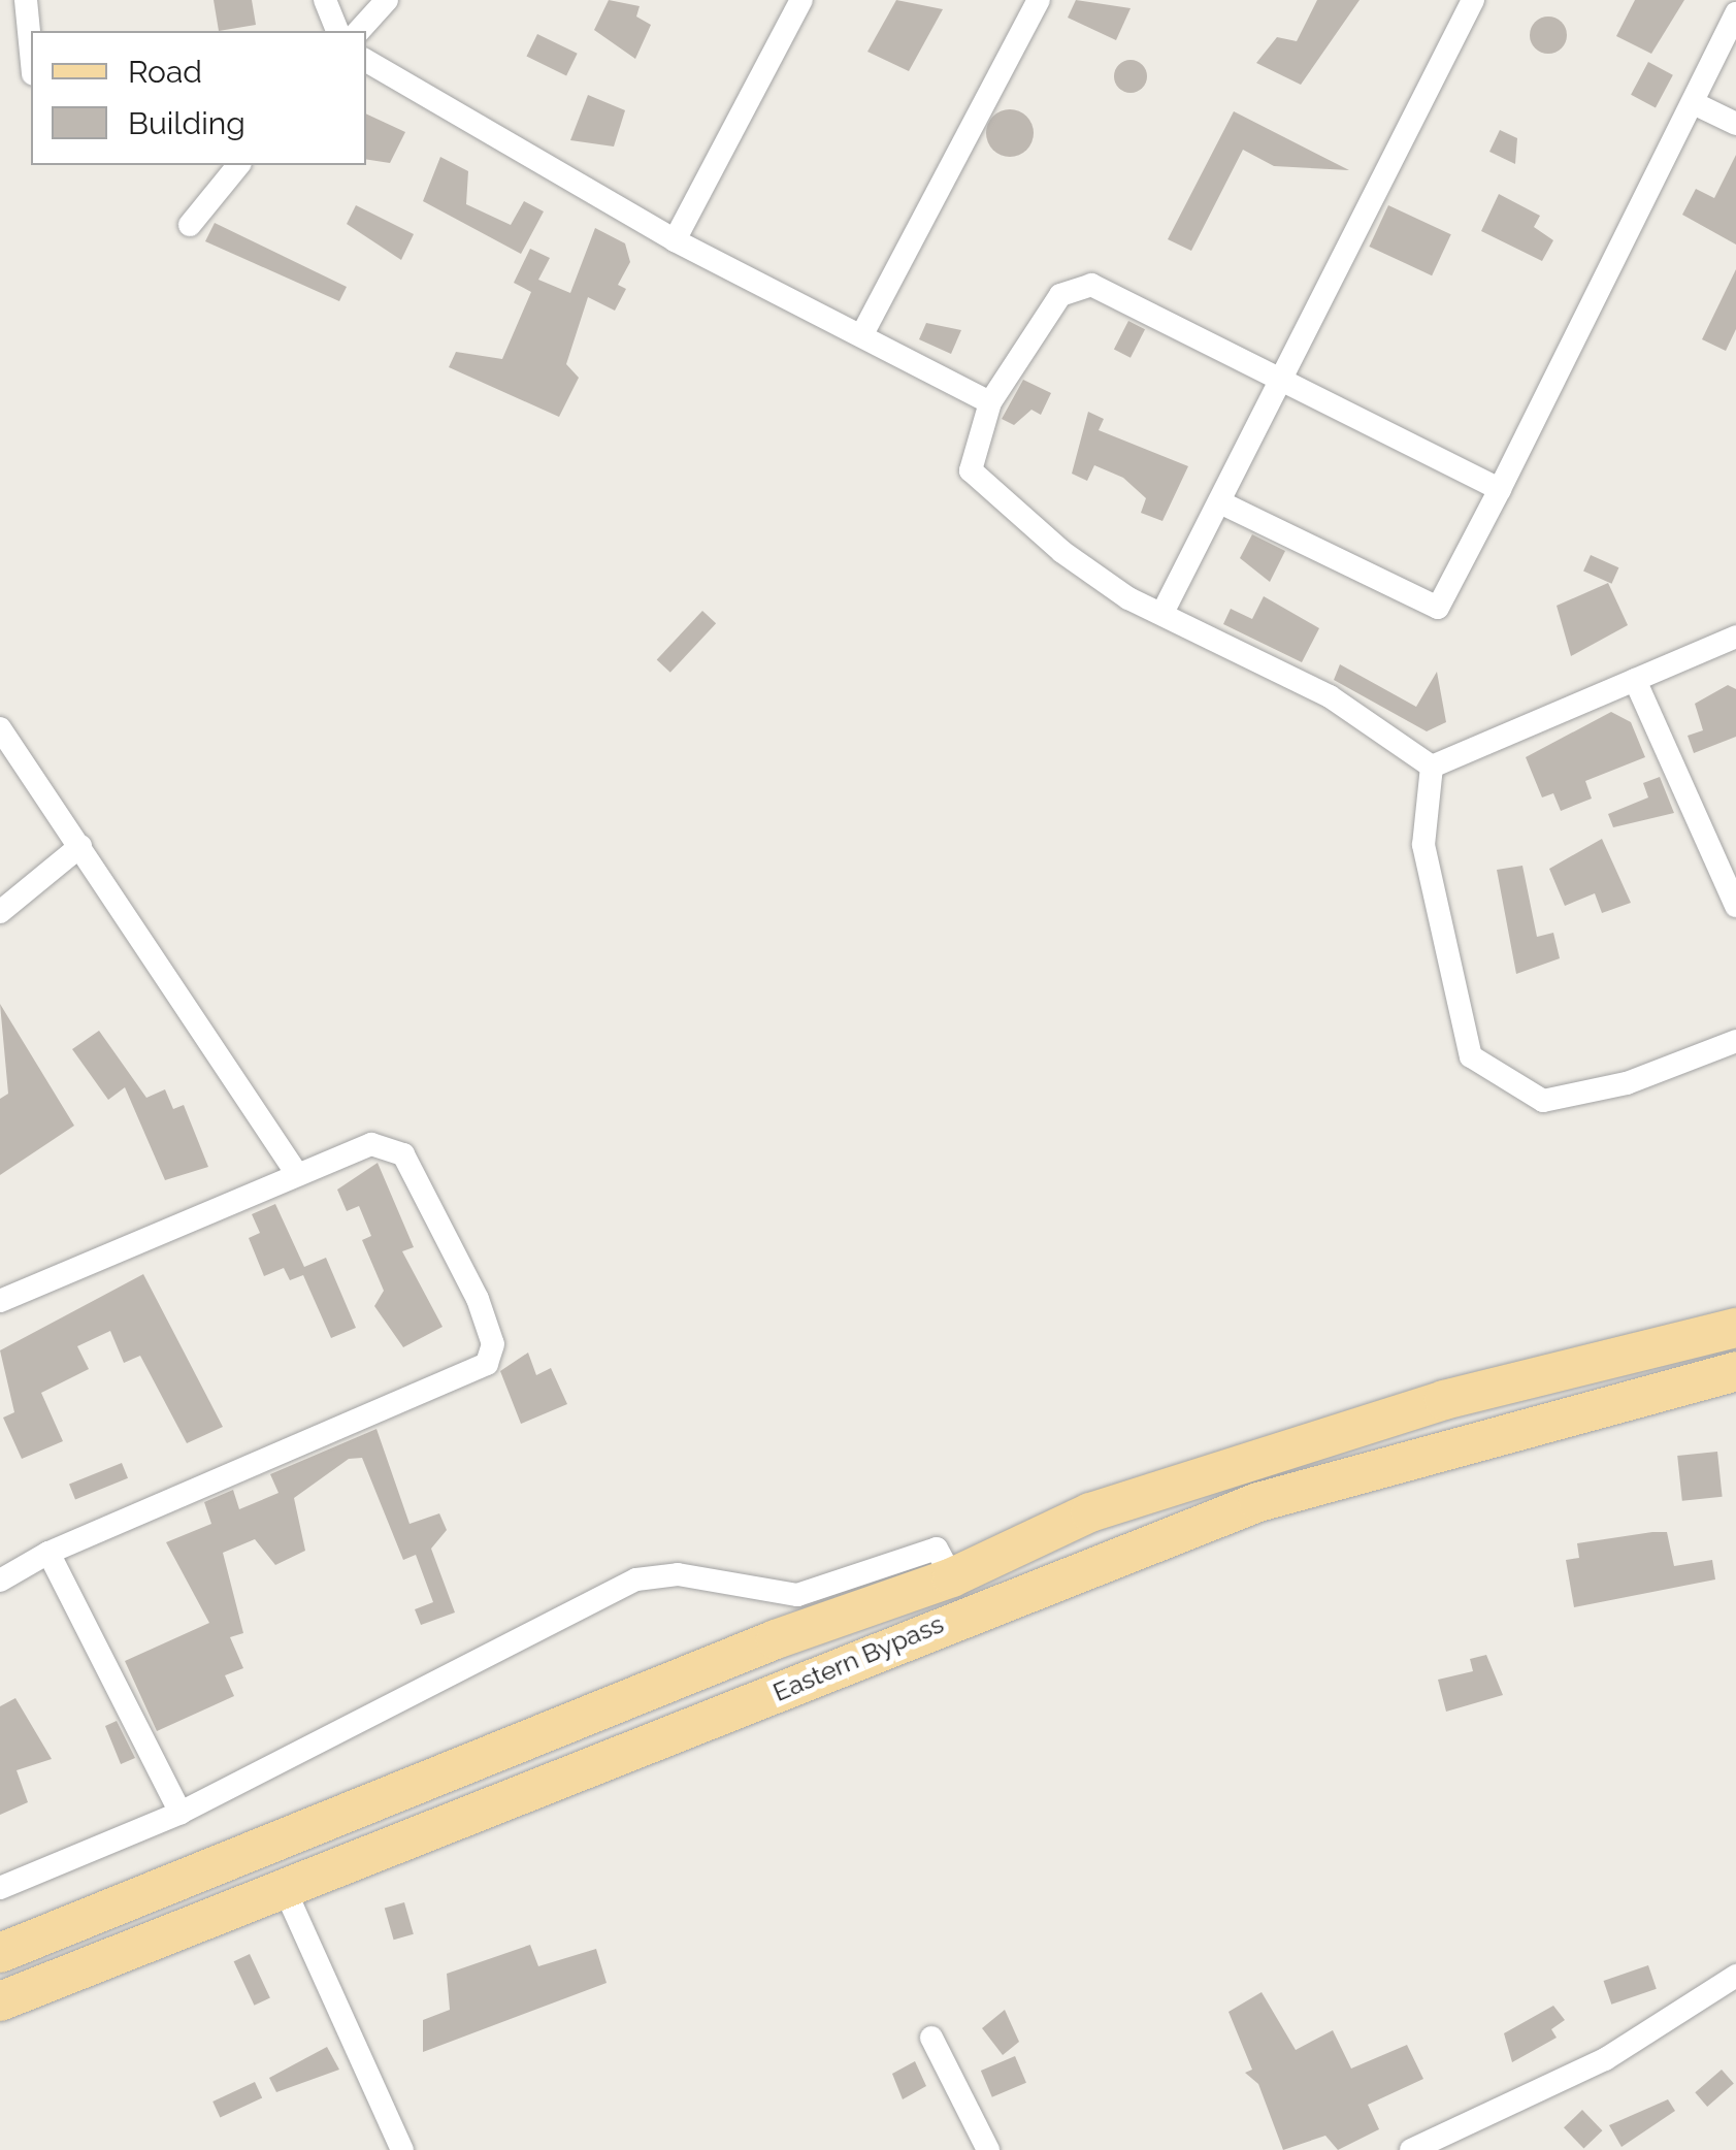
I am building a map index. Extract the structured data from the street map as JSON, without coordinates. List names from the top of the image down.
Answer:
{
  "streets": {
    "main road": ["Eastern Bypass"]
  },
  "legend": ["Road", "Building"]
}
